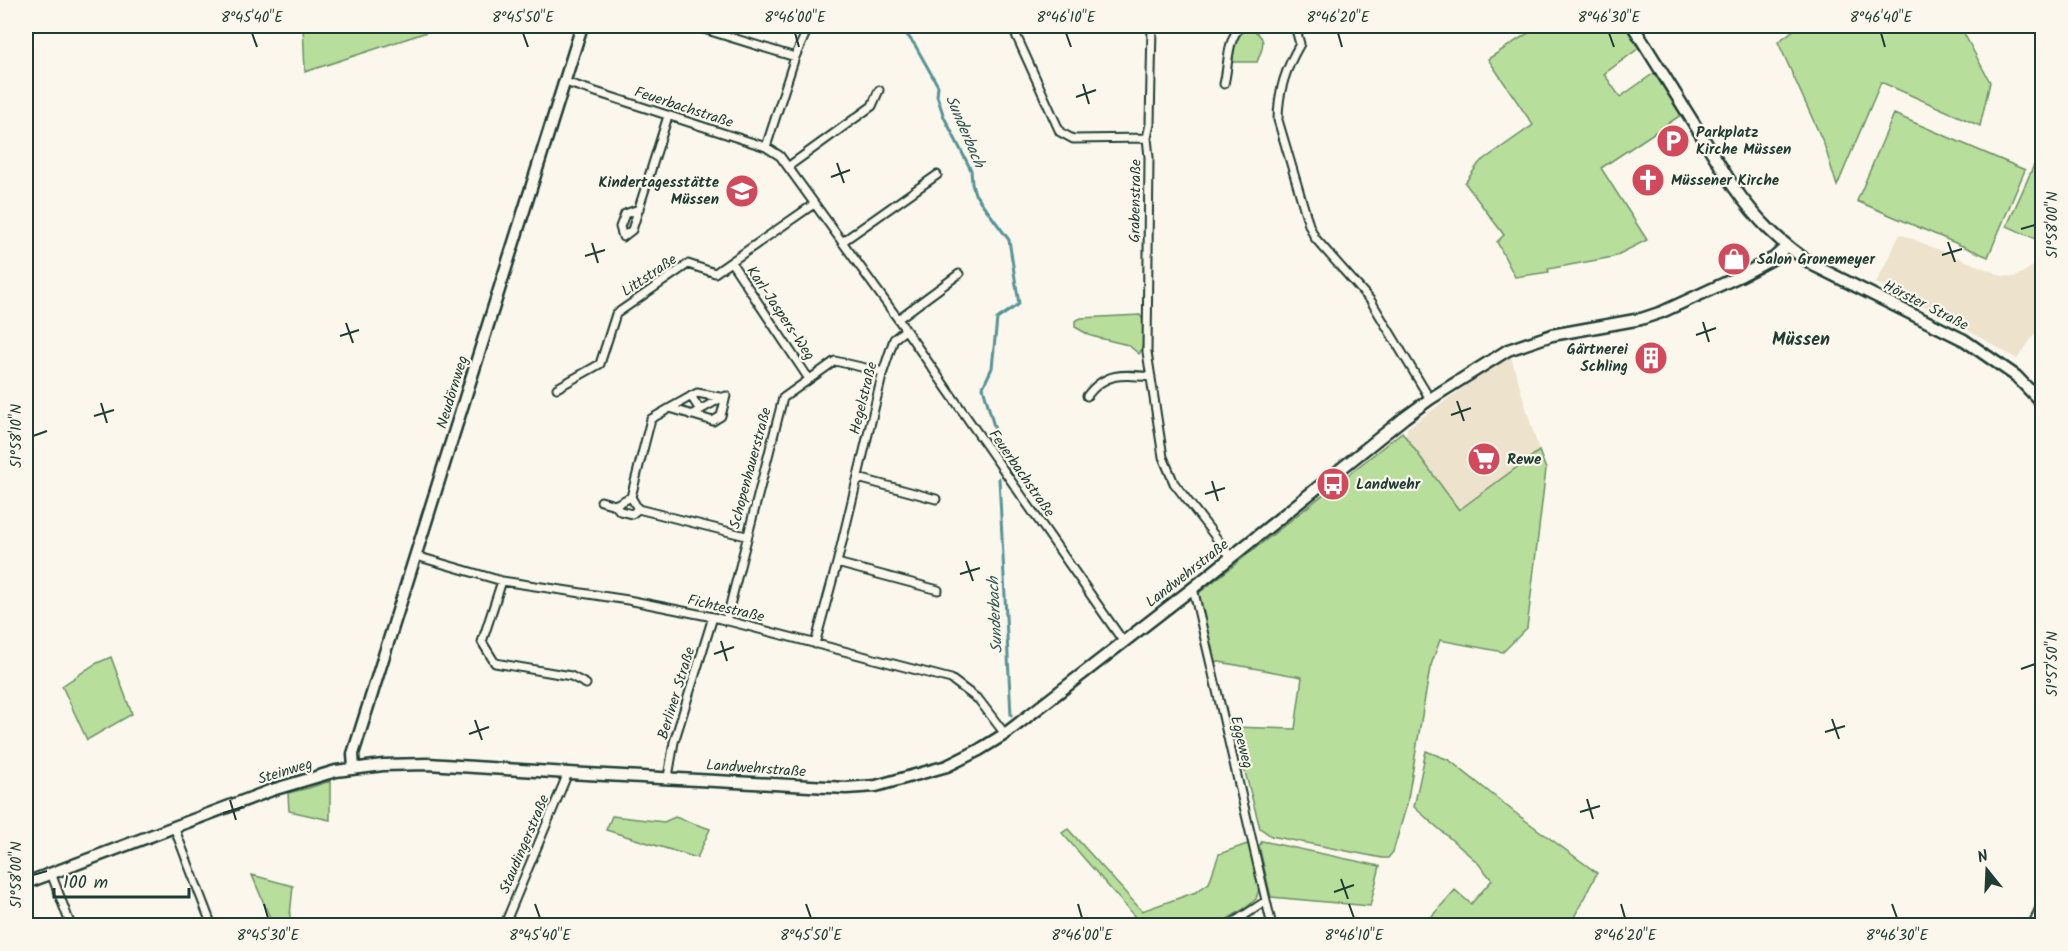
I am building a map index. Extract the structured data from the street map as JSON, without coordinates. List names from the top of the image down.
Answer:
{
  "streets": {
    "street": [
      "Feuerbachstraße",
      "Grabenstraße",
      "Littstraße",
      "Hörster Straße",
      "Karl-Jaspers-Weg",
      "Neudörnweg",
      "Hegelstraße",
      "Schopenhauerstraße",
      "Landwehrstraße",
      "Fichtestraße",
      "Berliner Straße",
      "Eggeweg",
      "Steinweg",
      "Staudingerstraße"
    ]
  },
  "crossings": [
    ["Feuerbachstraße", "Littstraße"],
    ["Feuerbachstraße", "Neudörnweg"],
    ["Feuerbachstraße", "Hegelstraße"],
    ["Feuerbachstraße", "Landwehrstraße"],
    ["Grabenstraße", "Landwehrstraße"],
    ["Littstraße", "Karl-Jaspers-Weg"],
    ["Hörster Straße", "Landwehrstraße"],
    ["Karl-Jaspers-Weg", "Schopenhauerstraße"],
    ["Neudörnweg", "Fichtestraße"],
    ["Neudörnweg", "Steinweg"],
    ["Hegelstraße", "Schopenhauerstraße"],
    ["Hegelstraße", "Fichtestraße"],
    ["Schopenhauerstraße", "Fichtestraße"],
    ["Landwehrstraße", "Fichtestraße"],
    ["Landwehrstraße", "Berliner Straße"],
    ["Landwehrstraße", "Eggeweg"],
    ["Landwehrstraße", "Steinweg"],
    ["Landwehrstraße", "Staudingerstraße"],
    ["Fichtestraße", "Berliner Straße"],
    ["Steinweg", "Staudingerstraße"]
  ],
  "districts": ["Müssen"],
  "water": ["Sunderbach"],
  "places": {
    "parking": ["Parkplatz Kirche Müssen"],
    "church": ["Müssener Kirche"],
    "school or university": ["Kindertagesstätte Müssen"],
    "shop": ["Salon Gronemeyer"],
    "building": ["Gärtnerei Schling"],
    "supermarket": ["Rewe"],
    "bus stop": ["Landwehr"]
  },
  "scale_bar": "100 m",
  "north": "top",
  "coordinates": [
    "8°45'40\"E",
    "8°45'50\"E",
    "8°46'00\"E",
    "8°46'10\"E",
    "8°46'20\"E",
    "8°46'30\"E",
    "8°46'40\"E",
    "51°58'00\"N",
    "51°58'10\"N",
    "51°57'50\"N",
    "8°45'30\"E"
  ]
}
